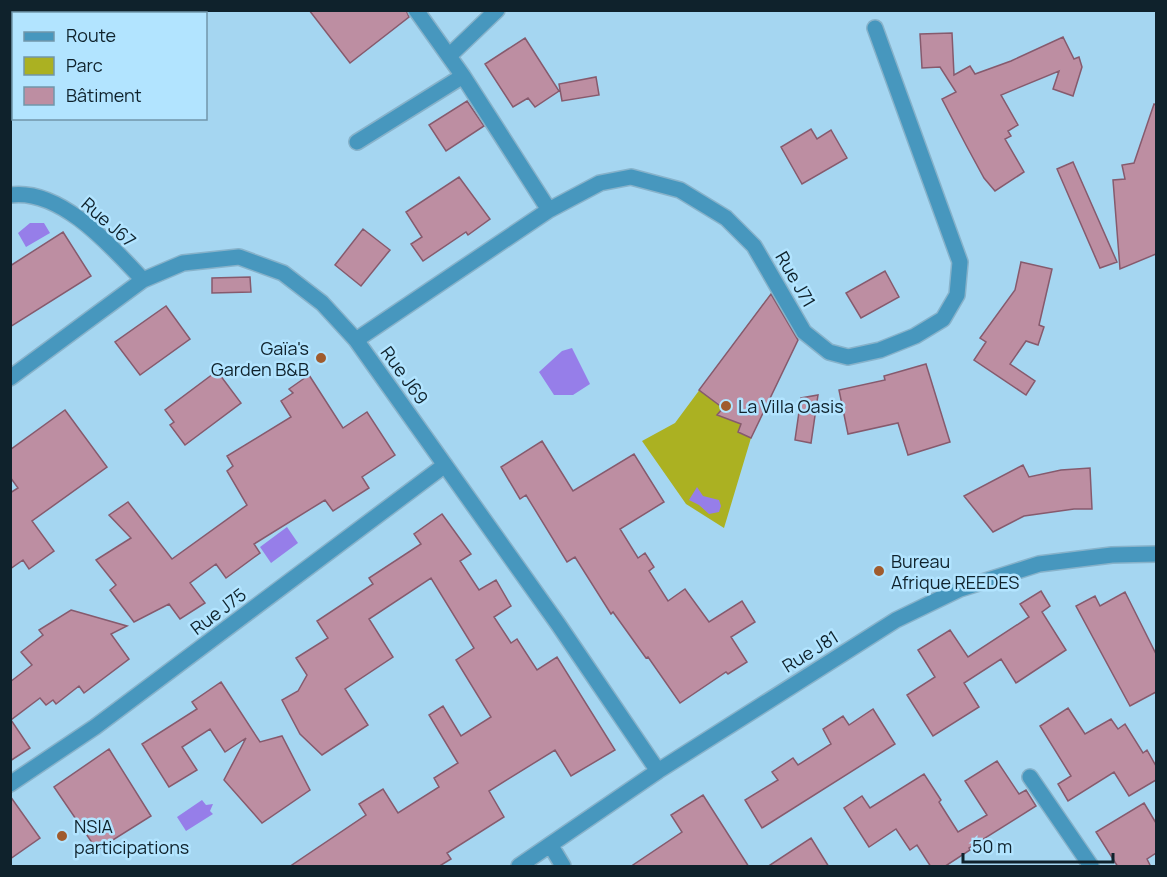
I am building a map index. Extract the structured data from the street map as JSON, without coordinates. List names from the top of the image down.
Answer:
{
  "streets": {
    "street": [
      "Rue J67",
      "Rue J71",
      "Rue J69",
      "Rue J75",
      "Rue J81"
    ]
  },
  "crossings": [
    ["Rue J67", "Rue J69"],
    ["Rue J71", "Rue J69"],
    ["Rue J69", "Rue J75"],
    ["Rue J69", "Rue J81"]
  ],
  "places": [
    "Gaïa's Garden B&B",
    "La Villa Oasis",
    "Bureau Afrique REEDES",
    "NSIA participations"
  ],
  "legend": ["Route", "Parc", "Bâtiment"],
  "scale_bar": "50 m"
}
